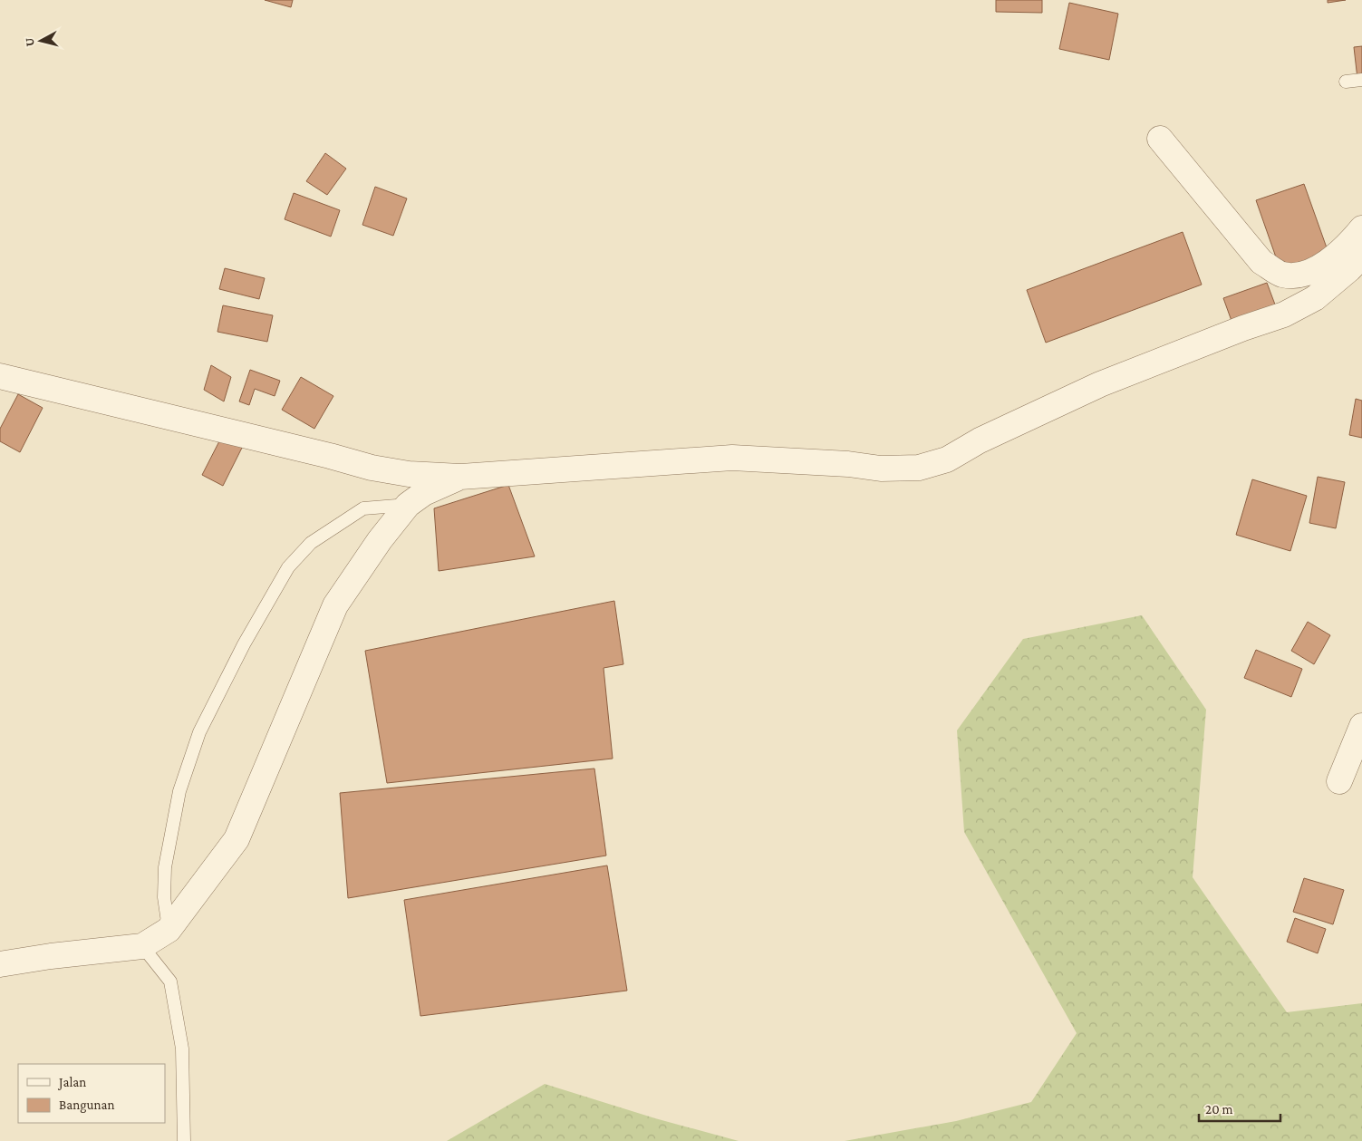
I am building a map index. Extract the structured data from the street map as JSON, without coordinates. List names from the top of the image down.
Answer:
{
  "legend": ["Jalan", "Bangunan"],
  "scale_bar": "20 m",
  "north": "left"
}
